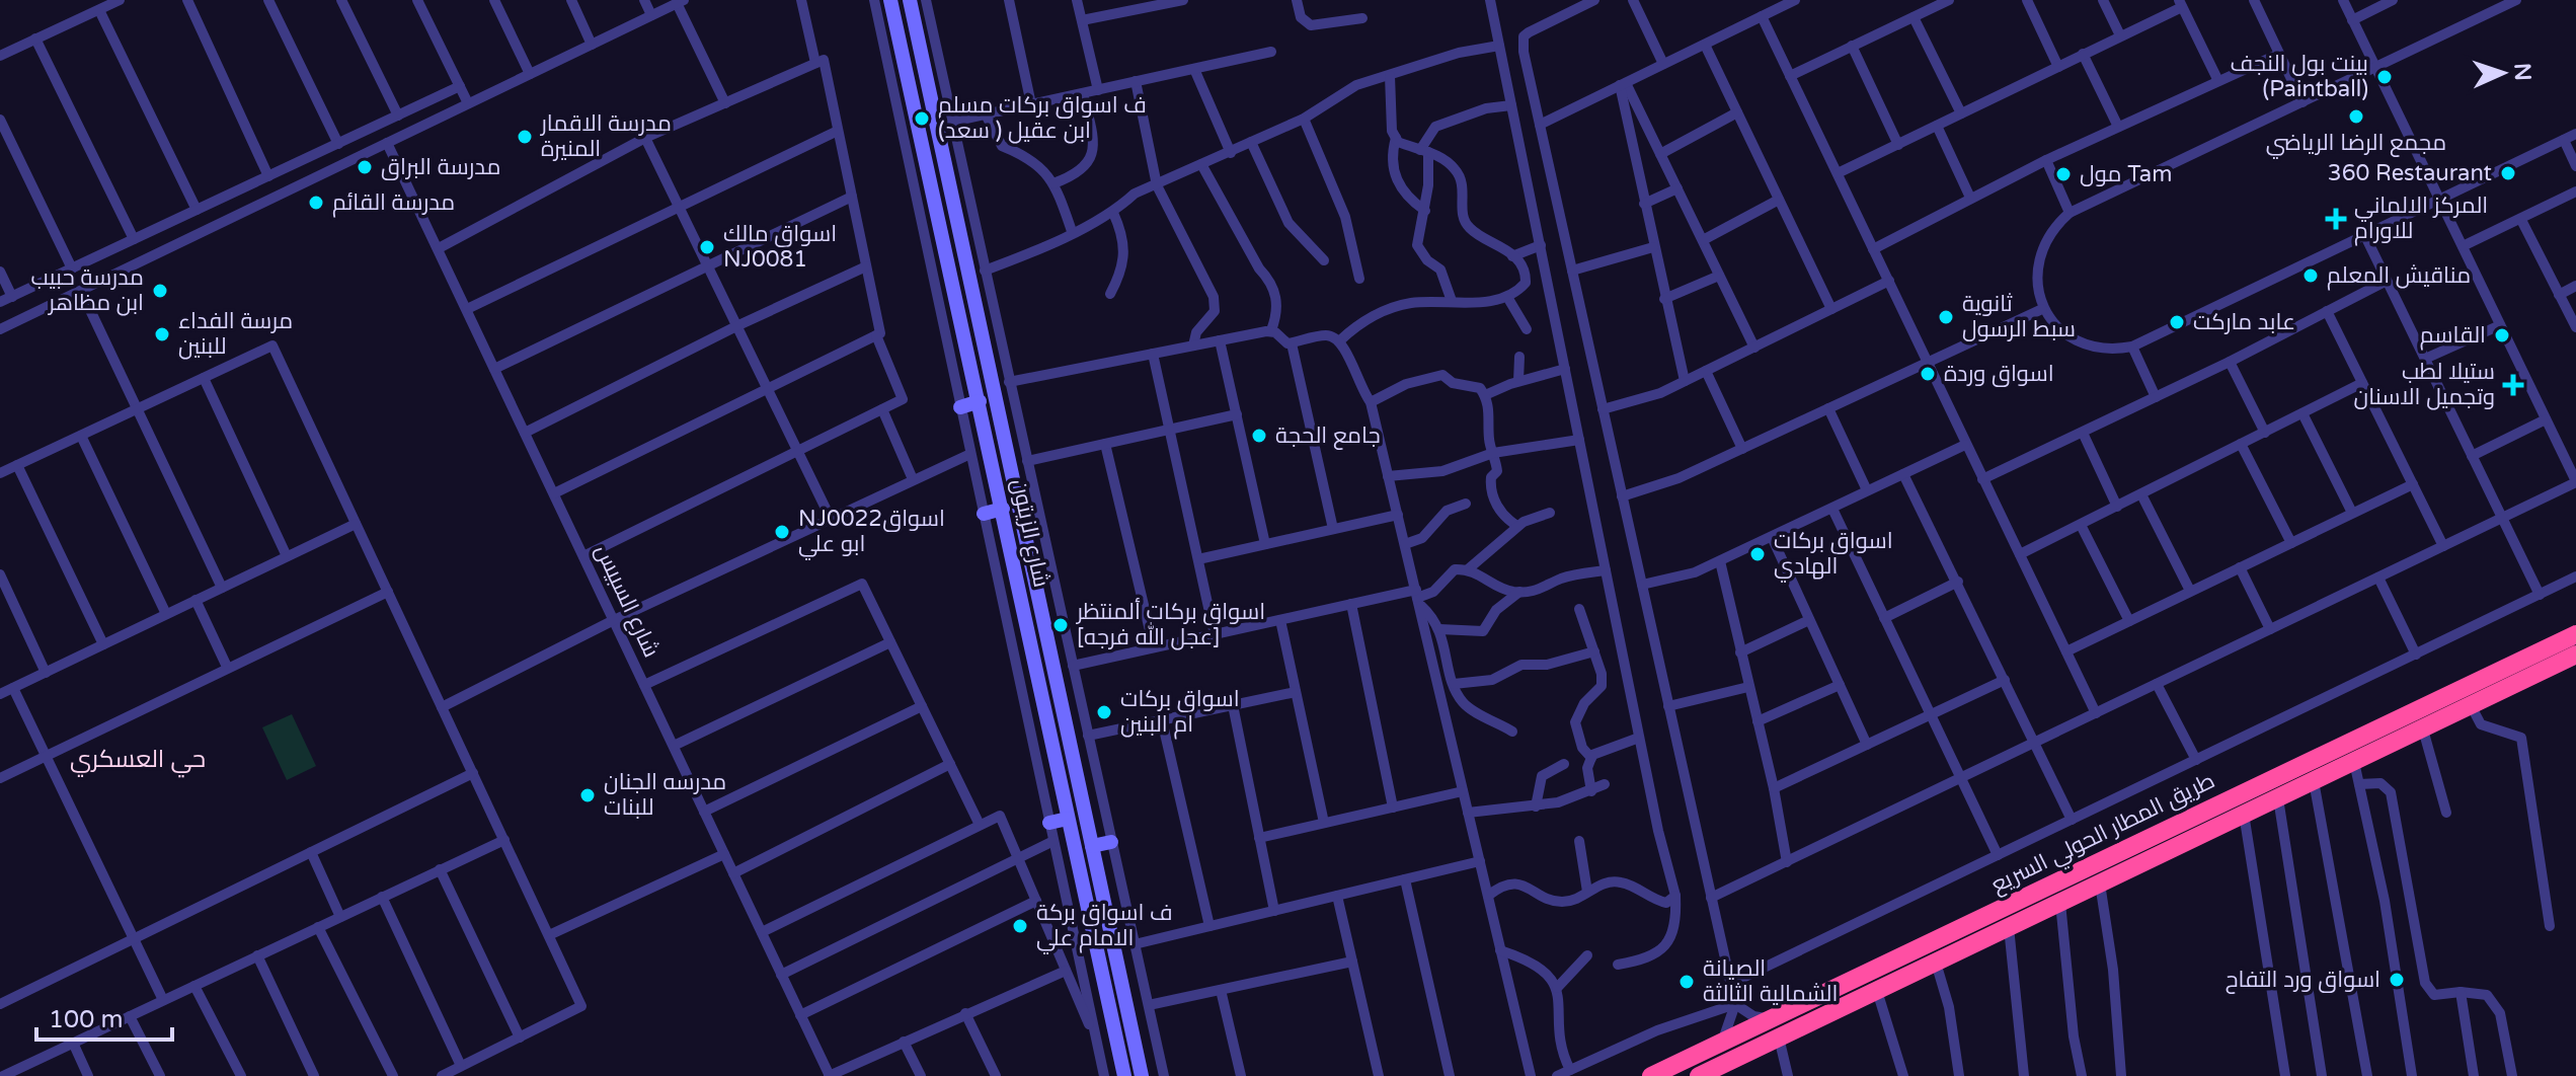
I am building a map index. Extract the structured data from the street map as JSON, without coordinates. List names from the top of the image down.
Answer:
{
  "streets": {
    "highway": ["طريق المطار الحولي السريع"],
    "main road": ["شارع الزيتون"],
    "street": ["شارع السبيس"]
  },
  "districts": ["حي العسكري"],
  "places": {
    "other": [
      "بينت بول النجف (Paintball)",
      "مجمع الرضا الرياضي",
      "ف اسواق بركات مسلم ابن عقيل ( سعد)",
      "مدرسة الاقمار المنيرة",
      "مدرسة البراق",
      "360 Restaurant",
      "مول Tam",
      "مدرسة القائم",
      "اسواق مالك NJ0081",
      "مناقيش المعلم",
      "مدرسة حبيب ابن مظاهر",
      "ثانوية سبط الرسول",
      "عابد ماركت",
      "مرسة الفداء للبنين",
      "القاسم",
      "اسواق وردة",
      "جامع الحجة",
      "NJ0022اسواق ابو علي",
      "اسواق بركات الهادي",
      "اسواق بركات ألمنتظر [عجل الله فرجه]",
      "اسواق بركات ام البنين",
      "مدرسه الجنان للبنات",
      "ف اسواق بركة الامام علي",
      "اسواق ورد التفاح",
      "الصيانة الشمالية الثالثة"
    ],
    "health": ["المركز الالماني للاورام", "ستيلا لطب وتجميل الاسنان"]
  },
  "scale_bar": "100 m",
  "north": "right"
}
